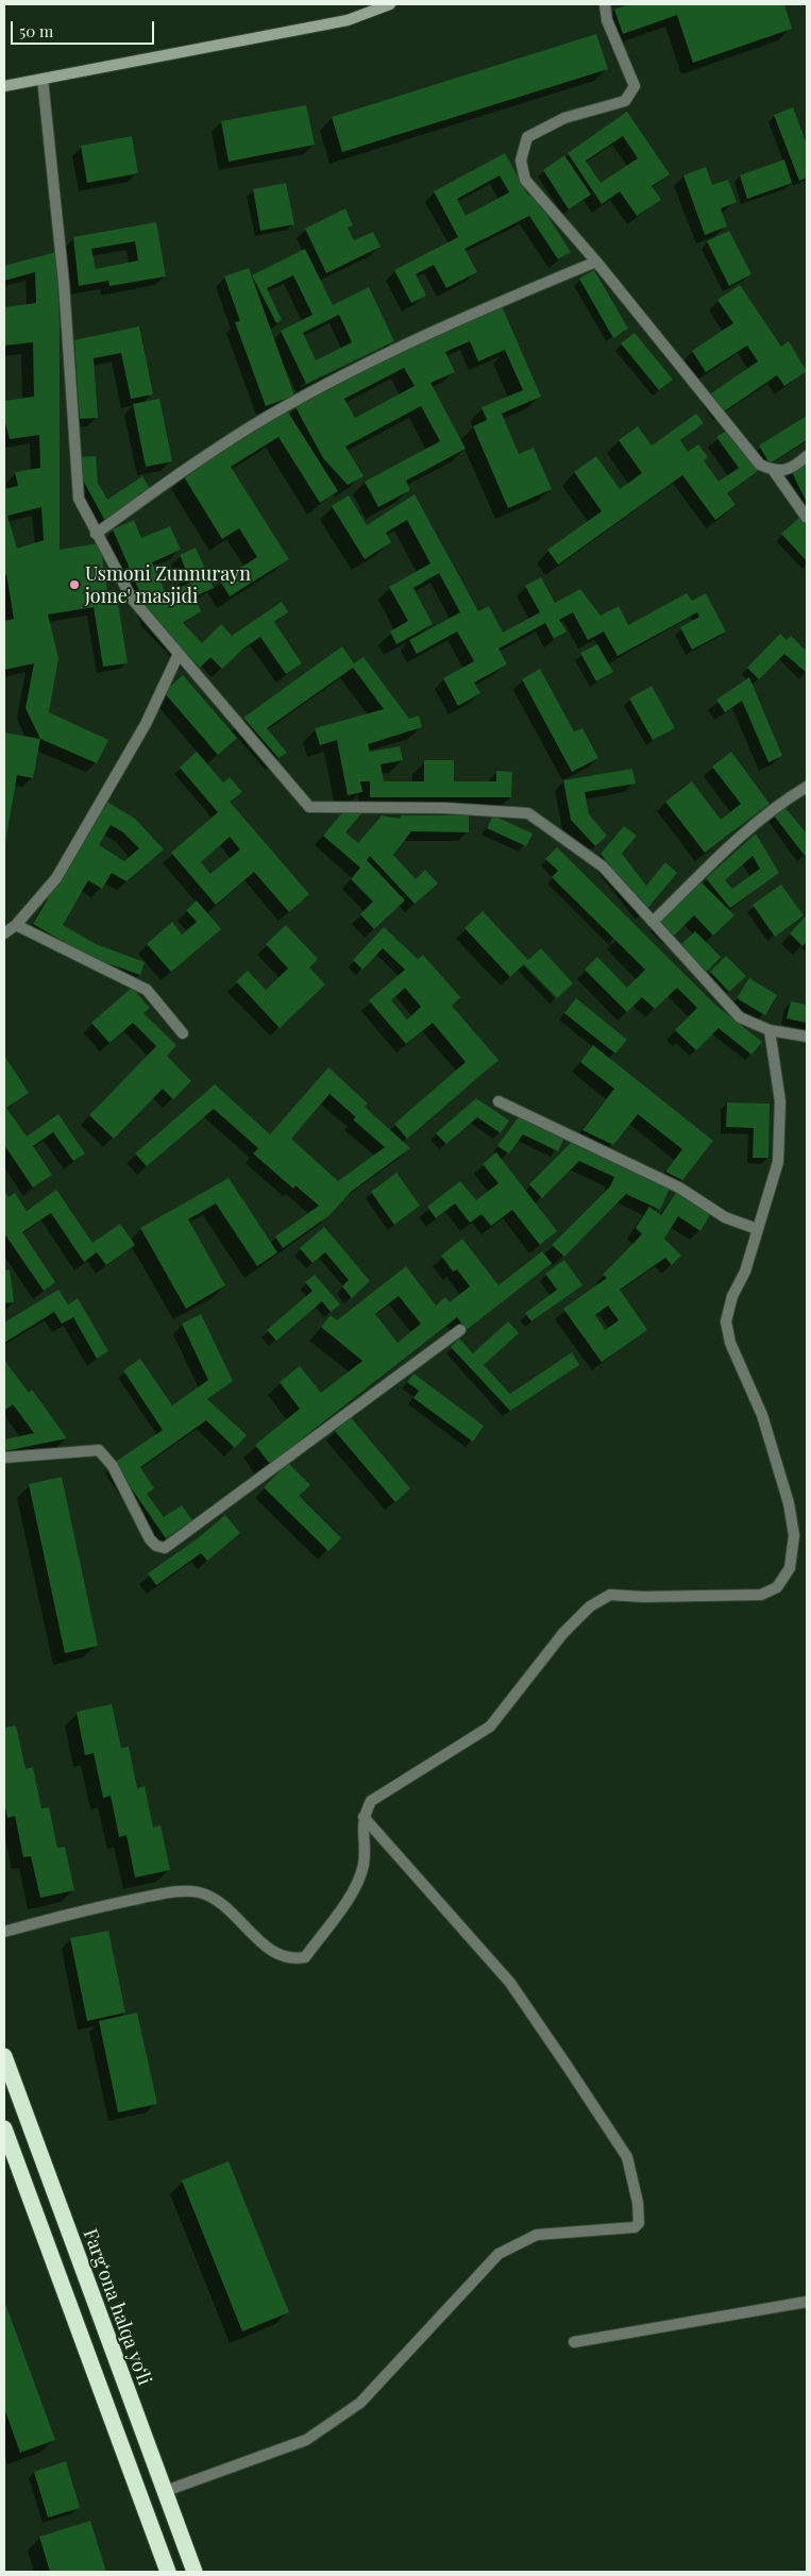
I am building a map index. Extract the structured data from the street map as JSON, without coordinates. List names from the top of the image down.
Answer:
{
  "streets": {
    "highway": ["Farg‘ona halqa yo‘li"]
  },
  "places": ["Usmoni Zunnurayn jome' masjidi"],
  "scale_bar": "50 m"
}
